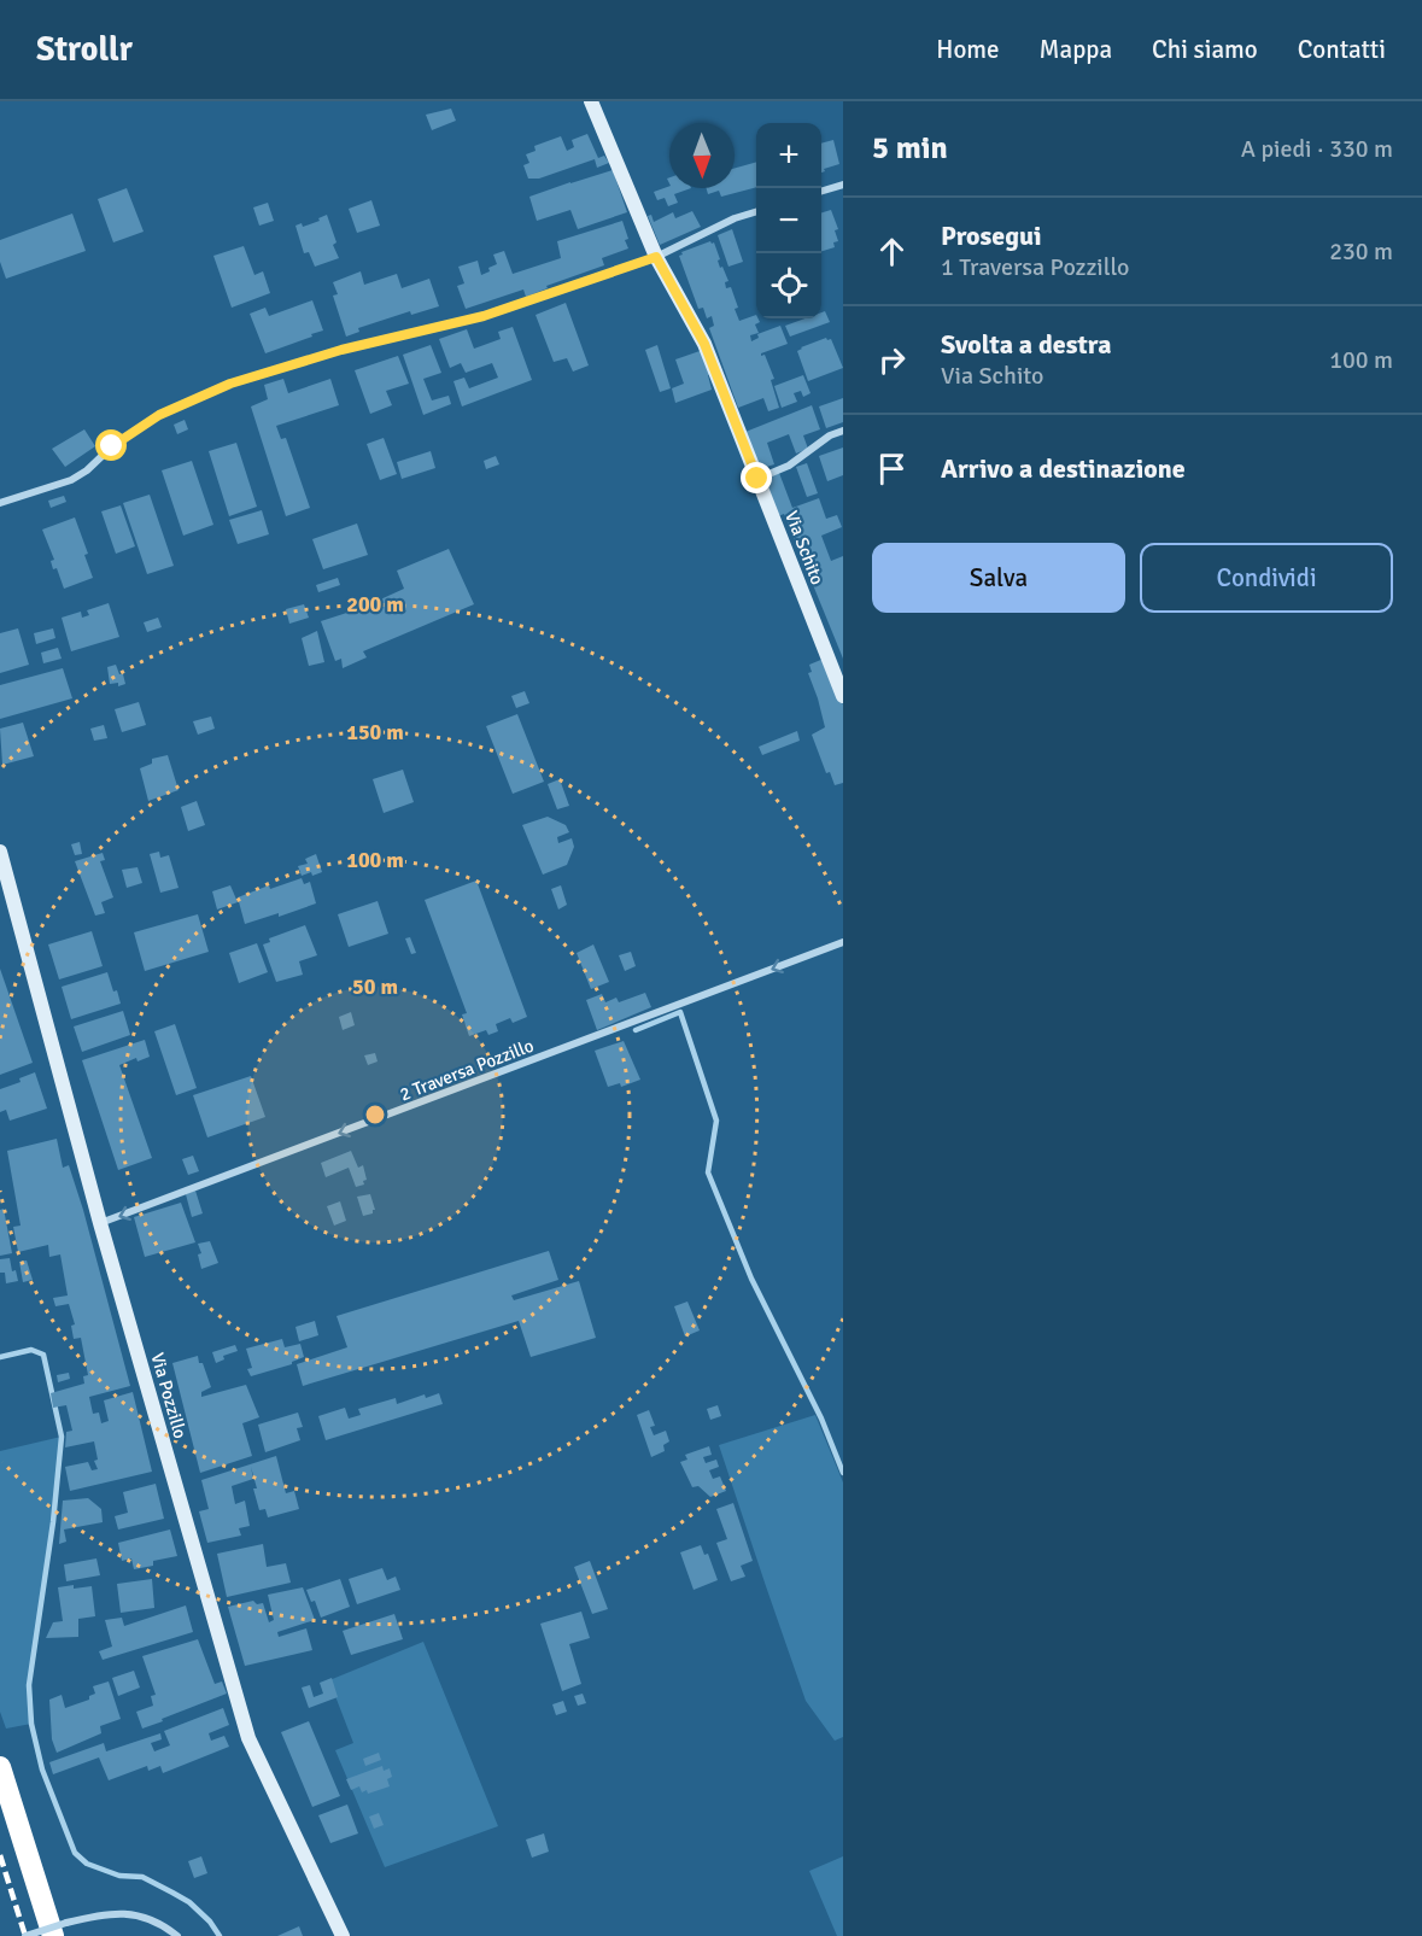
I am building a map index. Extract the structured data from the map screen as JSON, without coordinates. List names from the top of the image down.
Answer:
{
  "streets": {
    "main road": ["Via Schito", "Via Pozzillo"],
    "street": ["2 Traversa Pozzillo"]
  },
  "crossings": [
    ["2 Traversa Pozzillo", "Via Pozzillo"]
  ],
  "one_way": ["2 Traversa Pozzillo"],
  "north": "bottom",
  "page": {
    "header": "Strollr",
    "nav": [
      "Home",
      "Mappa",
      "Chi siamo",
      "Contatti"
    ],
    "heading": ["5 min", "A piedi · 330 m"],
    "map_buttons": ["+", "−"],
    "list": [
      ["Prosegui", "1 Traversa Pozzillo", "230 m"],
      ["Svolta a destra", "Via Schito", "100 m"],
      "Arrivo a destinazione"
    ],
    "buttons": ["Salva", "Condividi"]
  },
  "rings": [
    "200 m",
    "150 m",
    "100 m",
    "50 m"
  ]
}
